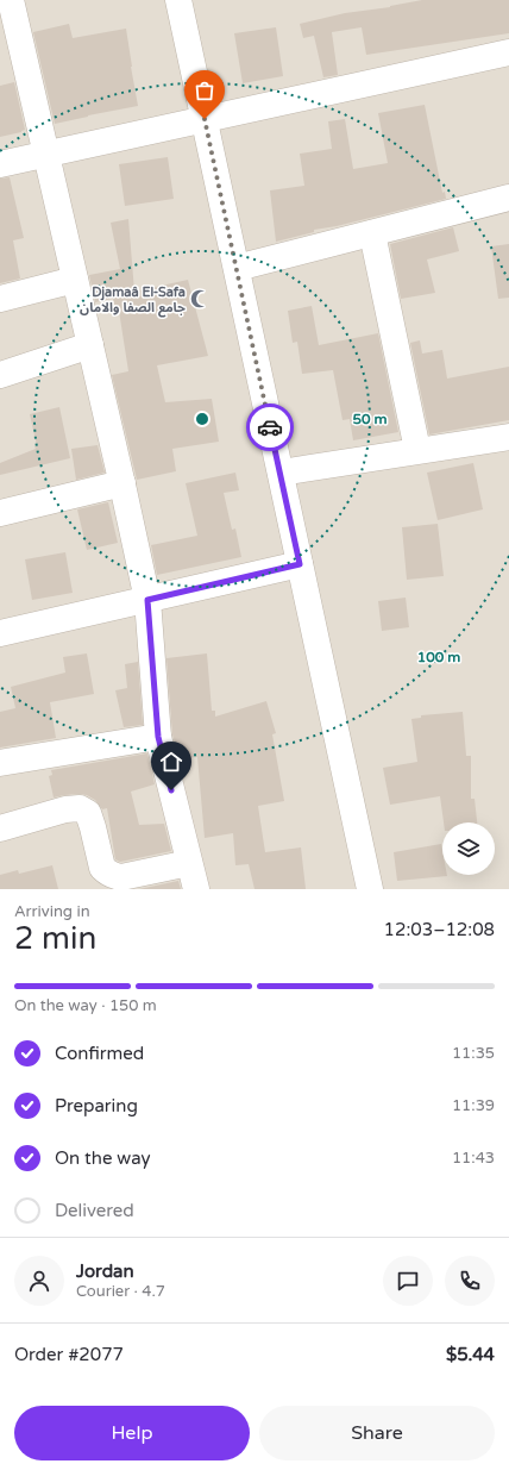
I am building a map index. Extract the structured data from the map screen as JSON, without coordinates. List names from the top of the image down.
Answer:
{
  "places": {
    "mosque": ["Djamaâ El-Safa جامع الصفا والامان"]
  },
  "page": {
    "heading": ["2 min", "Arriving in", "12:03–12:08"],
    "panel": [
      "Jordan",
      "Courier · 4.7",
      "Order #2077",
      "$5.44"
    ],
    "bar": "On the way · 150 m",
    "list": [
      ["Confirmed", "11:35"],
      ["Preparing", "11:39"],
      ["On the way", "11:43"],
      "Delivered"
    ],
    "buttons": ["Help", "Share"]
  },
  "rings": ["50 m", "100 m"]
}
